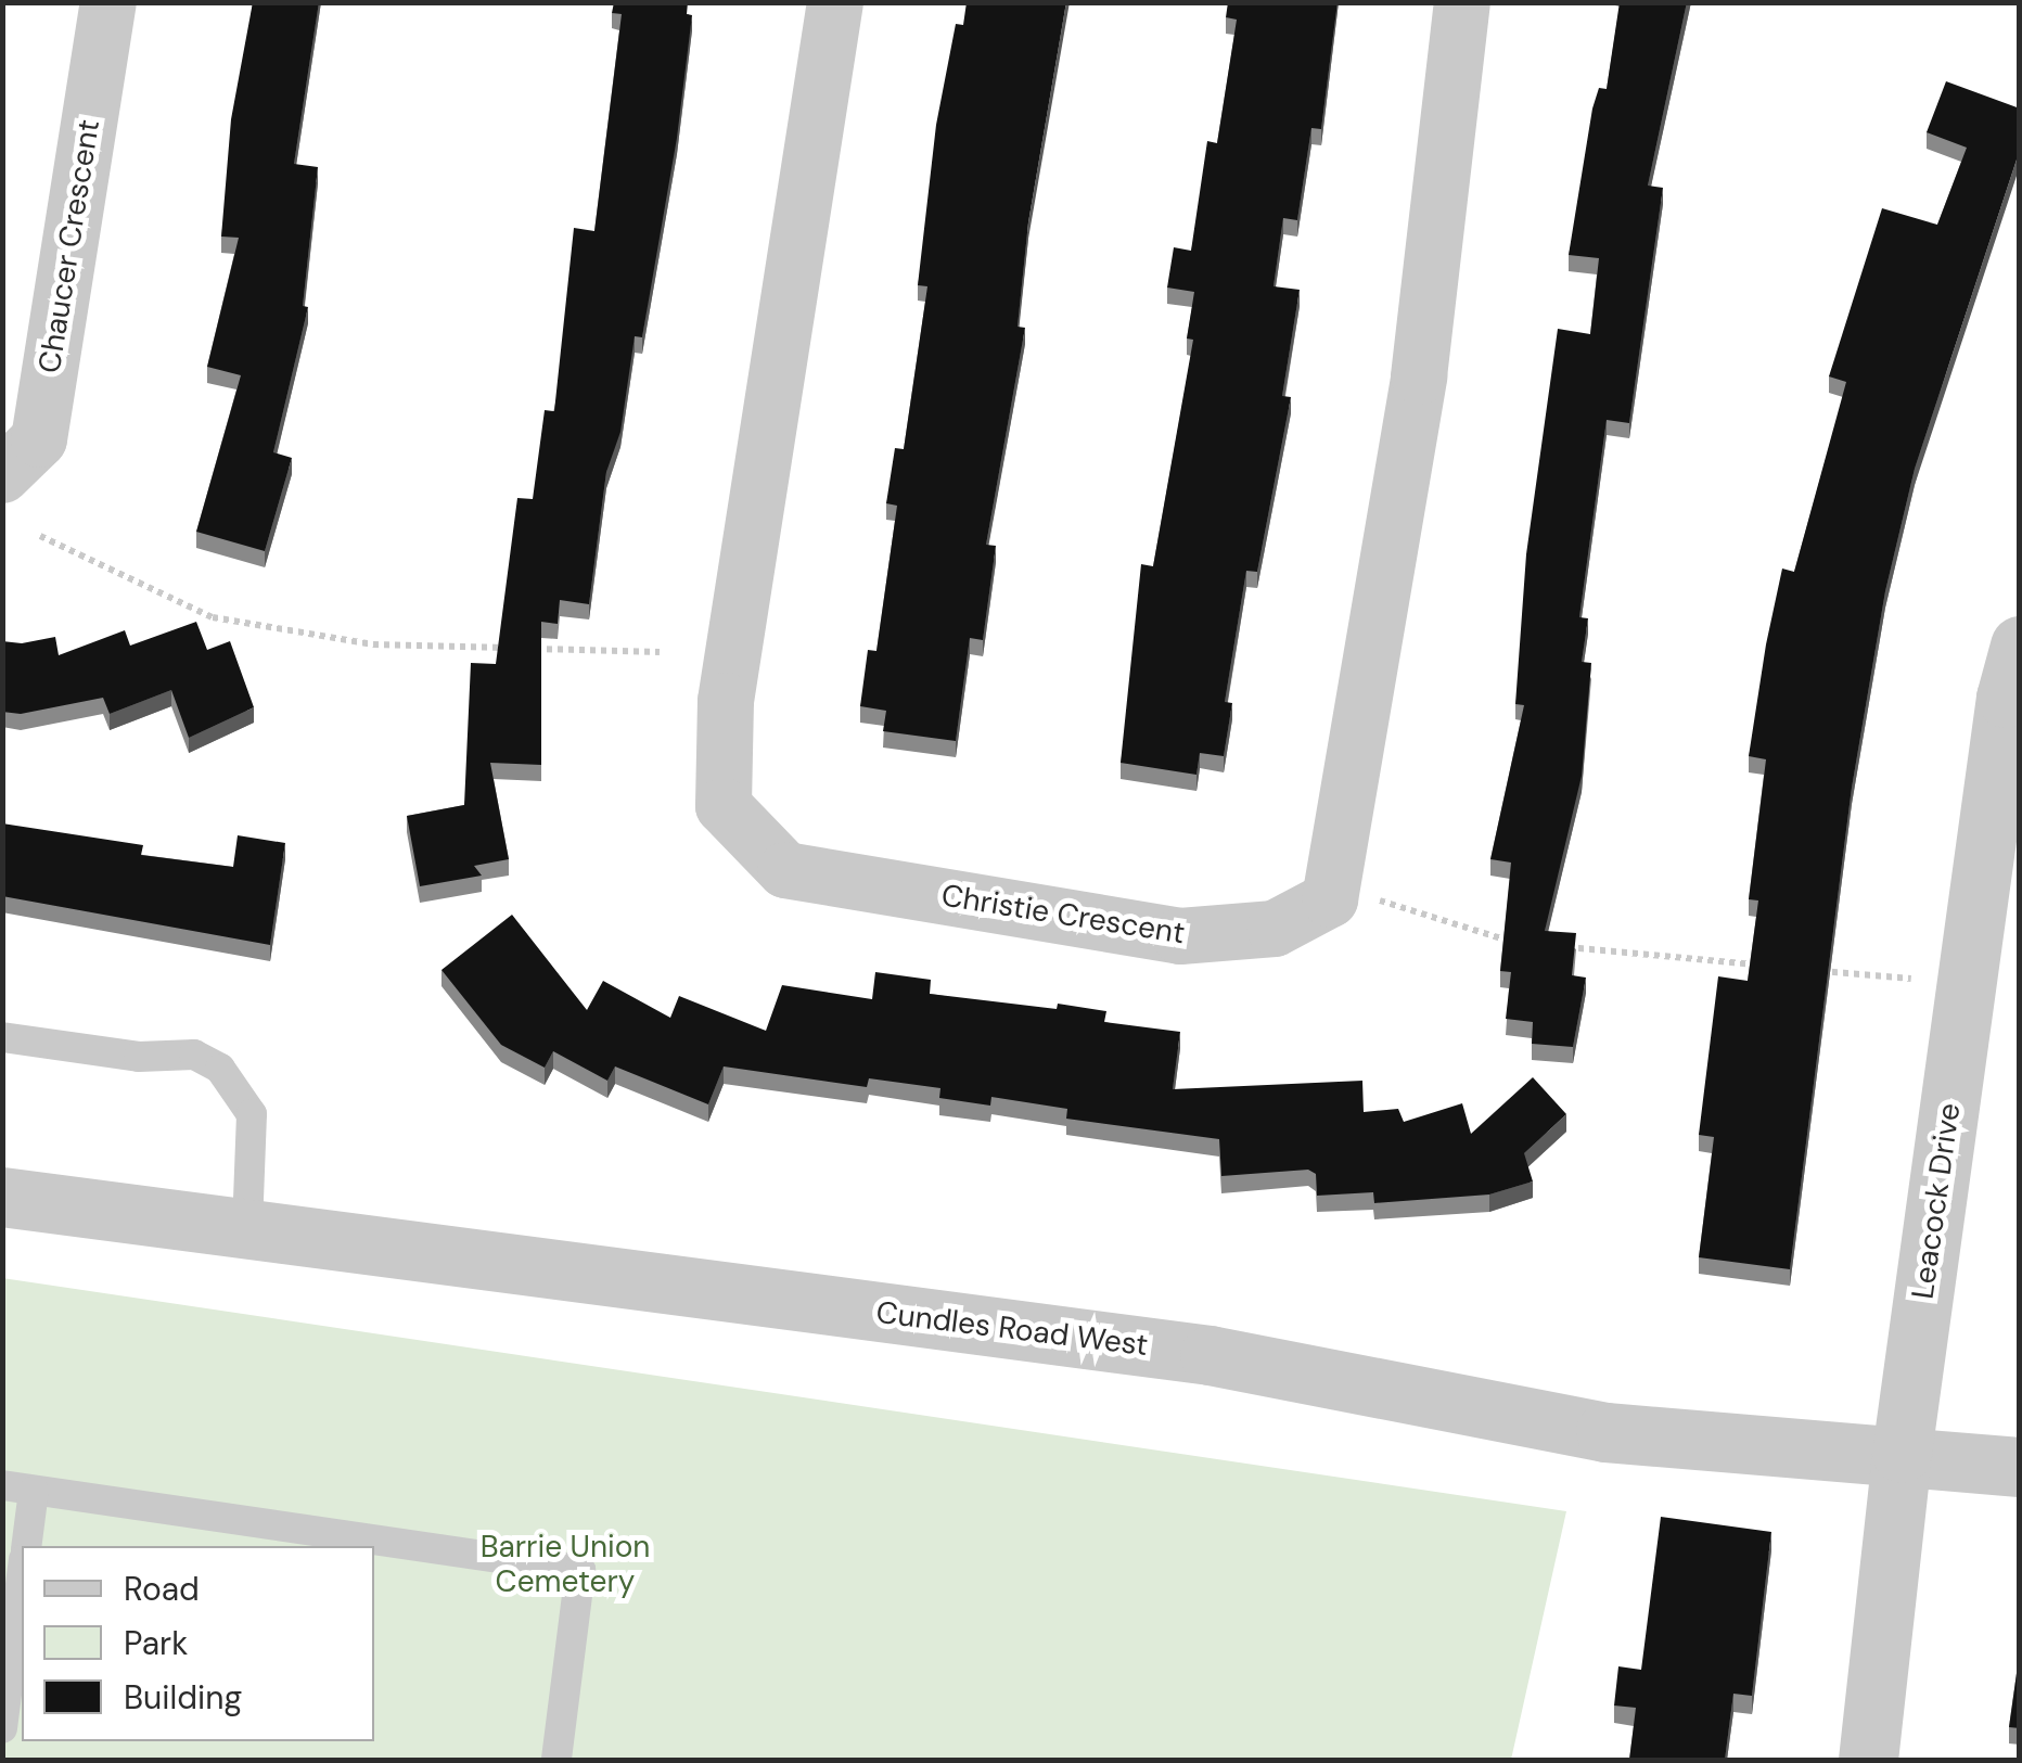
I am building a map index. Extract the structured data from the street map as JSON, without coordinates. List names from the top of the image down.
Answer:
{
  "streets": {
    "street": [
      "Chaucer Crescent",
      "Christie Crescent",
      "Leacock Drive",
      "Cundles Road West"
    ]
  },
  "crossings": [
    ["Leacock Drive", "Cundles Road West"]
  ],
  "parks": ["Barrie Union Cemetery"],
  "legend": ["Road", "Park", "Building"]
}
